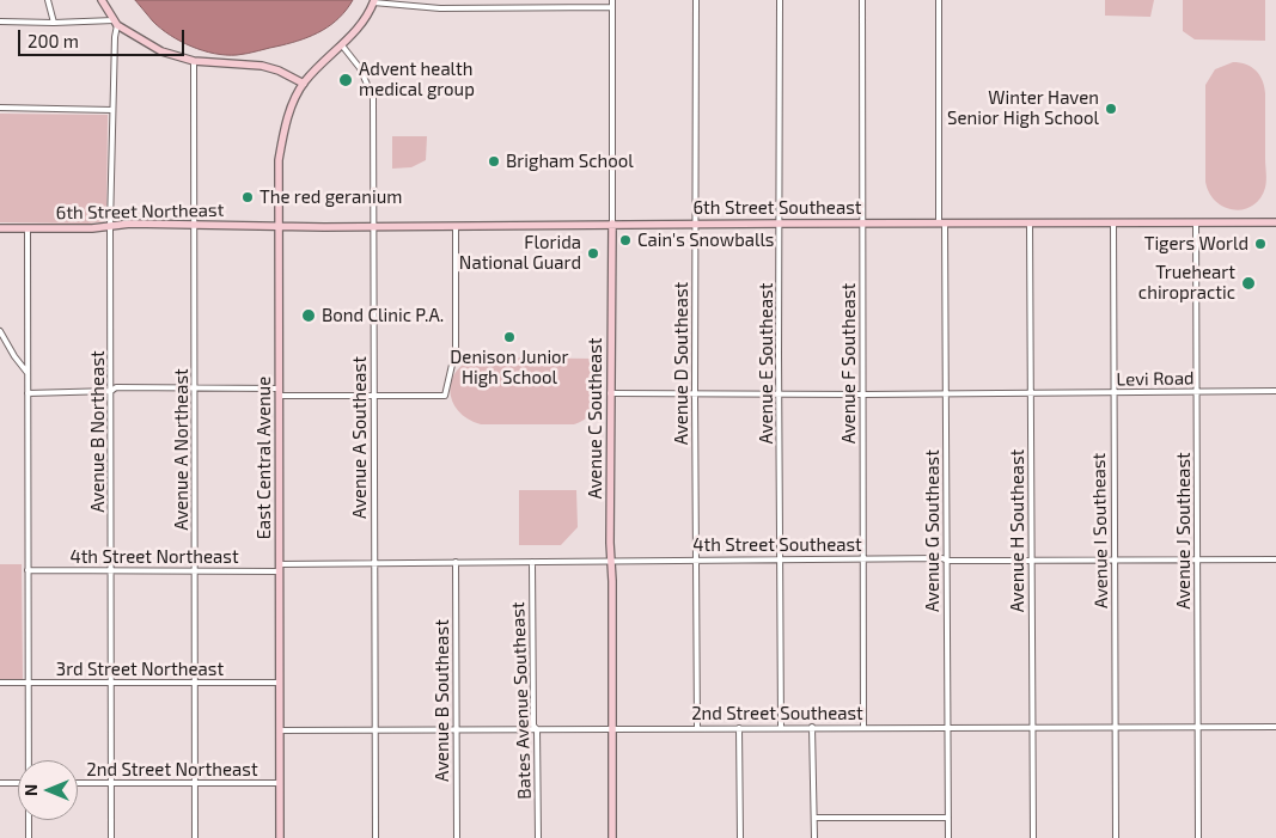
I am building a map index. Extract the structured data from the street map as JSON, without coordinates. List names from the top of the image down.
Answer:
{
  "streets": {
    "street": [
      "6th Street Southeast",
      "6th Street Northeast",
      "Avenue D Southeast",
      "Avenue E Southeast",
      "Avenue F Southeast",
      "Levi Road",
      "Avenue C Southeast",
      "Avenue B Northeast",
      "Avenue A Southeast",
      "Avenue A Northeast",
      "East Central Avenue",
      "Avenue G Southeast",
      "Avenue H Southeast",
      "Avenue I Southeast",
      "Avenue J Southeast",
      "4th Street Southeast",
      "4th Street Northeast",
      "3rd Street Northeast",
      "Avenue B Southeast",
      "Bates Avenue Southeast",
      "2nd Street Southeast",
      "2nd Street Northeast"
    ]
  },
  "crossings": [
    ["6th Street Southeast", "6th Street Northeast"],
    ["6th Street Southeast", "Avenue D Southeast"],
    ["6th Street Southeast", "Avenue E Southeast"],
    ["6th Street Southeast", "Avenue F Southeast"],
    ["6th Street Southeast", "Avenue C Southeast"],
    ["6th Street Southeast", "Avenue A Southeast"],
    ["6th Street Southeast", "East Central Avenue"],
    ["6th Street Southeast", "Avenue G Southeast"],
    ["6th Street Southeast", "Avenue H Southeast"],
    ["6th Street Southeast", "Avenue I Southeast"],
    ["6th Street Southeast", "Avenue J Southeast"],
    ["6th Street Northeast", "Avenue B Northeast"],
    ["6th Street Northeast", "Avenue A Northeast"],
    ["6th Street Northeast", "East Central Avenue"],
    ["Avenue D Southeast", "Levi Road"],
    ["Avenue D Southeast", "4th Street Southeast"],
    ["Avenue D Southeast", "2nd Street Southeast"],
    ["Avenue E Southeast", "Levi Road"],
    ["Avenue E Southeast", "4th Street Southeast"],
    ["Avenue E Southeast", "2nd Street Southeast"],
    ["Avenue F Southeast", "Levi Road"],
    ["Avenue F Southeast", "4th Street Southeast"],
    ["Avenue F Southeast", "2nd Street Southeast"],
    ["Levi Road", "Avenue C Southeast"],
    ["Levi Road", "Avenue G Southeast"],
    ["Levi Road", "Avenue H Southeast"],
    ["Levi Road", "Avenue I Southeast"],
    ["Levi Road", "Avenue J Southeast"],
    ["Avenue C Southeast", "4th Street Southeast"],
    ["Avenue C Southeast", "2nd Street Southeast"],
    ["Avenue B Northeast", "4th Street Northeast"],
    ["Avenue B Northeast", "3rd Street Northeast"],
    ["Avenue B Northeast", "2nd Street Northeast"],
    ["Avenue A Southeast", "East Central Avenue"],
    ["Avenue A Southeast", "4th Street Southeast"],
    ["Avenue A Southeast", "2nd Street Southeast"],
    ["Avenue A Northeast", "4th Street Northeast"],
    ["Avenue A Northeast", "3rd Street Northeast"],
    ["Avenue A Northeast", "2nd Street Northeast"],
    ["East Central Avenue", "4th Street Southeast"],
    ["East Central Avenue", "4th Street Northeast"],
    ["East Central Avenue", "3rd Street Northeast"],
    ["East Central Avenue", "2nd Street Southeast"],
    ["East Central Avenue", "2nd Street Northeast"],
    ["Avenue G Southeast", "4th Street Southeast"],
    ["Avenue G Southeast", "2nd Street Southeast"],
    ["Avenue H Southeast", "4th Street Southeast"],
    ["Avenue H Southeast", "2nd Street Southeast"],
    ["Avenue I Southeast", "4th Street Southeast"],
    ["Avenue I Southeast", "2nd Street Southeast"],
    ["Avenue J Southeast", "4th Street Southeast"],
    ["Avenue J Southeast", "2nd Street Southeast"],
    ["4th Street Southeast", "4th Street Northeast"],
    ["4th Street Southeast", "Avenue B Southeast"],
    ["4th Street Southeast", "Bates Avenue Southeast"],
    ["Avenue B Southeast", "2nd Street Southeast"],
    ["Bates Avenue Southeast", "2nd Street Southeast"]
  ],
  "places": [
    "Advent health medical group",
    "Winter Haven Senior High School",
    "Brigham School",
    "The red geranium",
    "Cain's Snowballs",
    "Tigers World",
    "Florida National Guard",
    "Trueheart chiropractic",
    "Bond Clinic P.A.",
    "Denison Junior High School"
  ],
  "scale_bar": "200 m",
  "north": "left"
}
